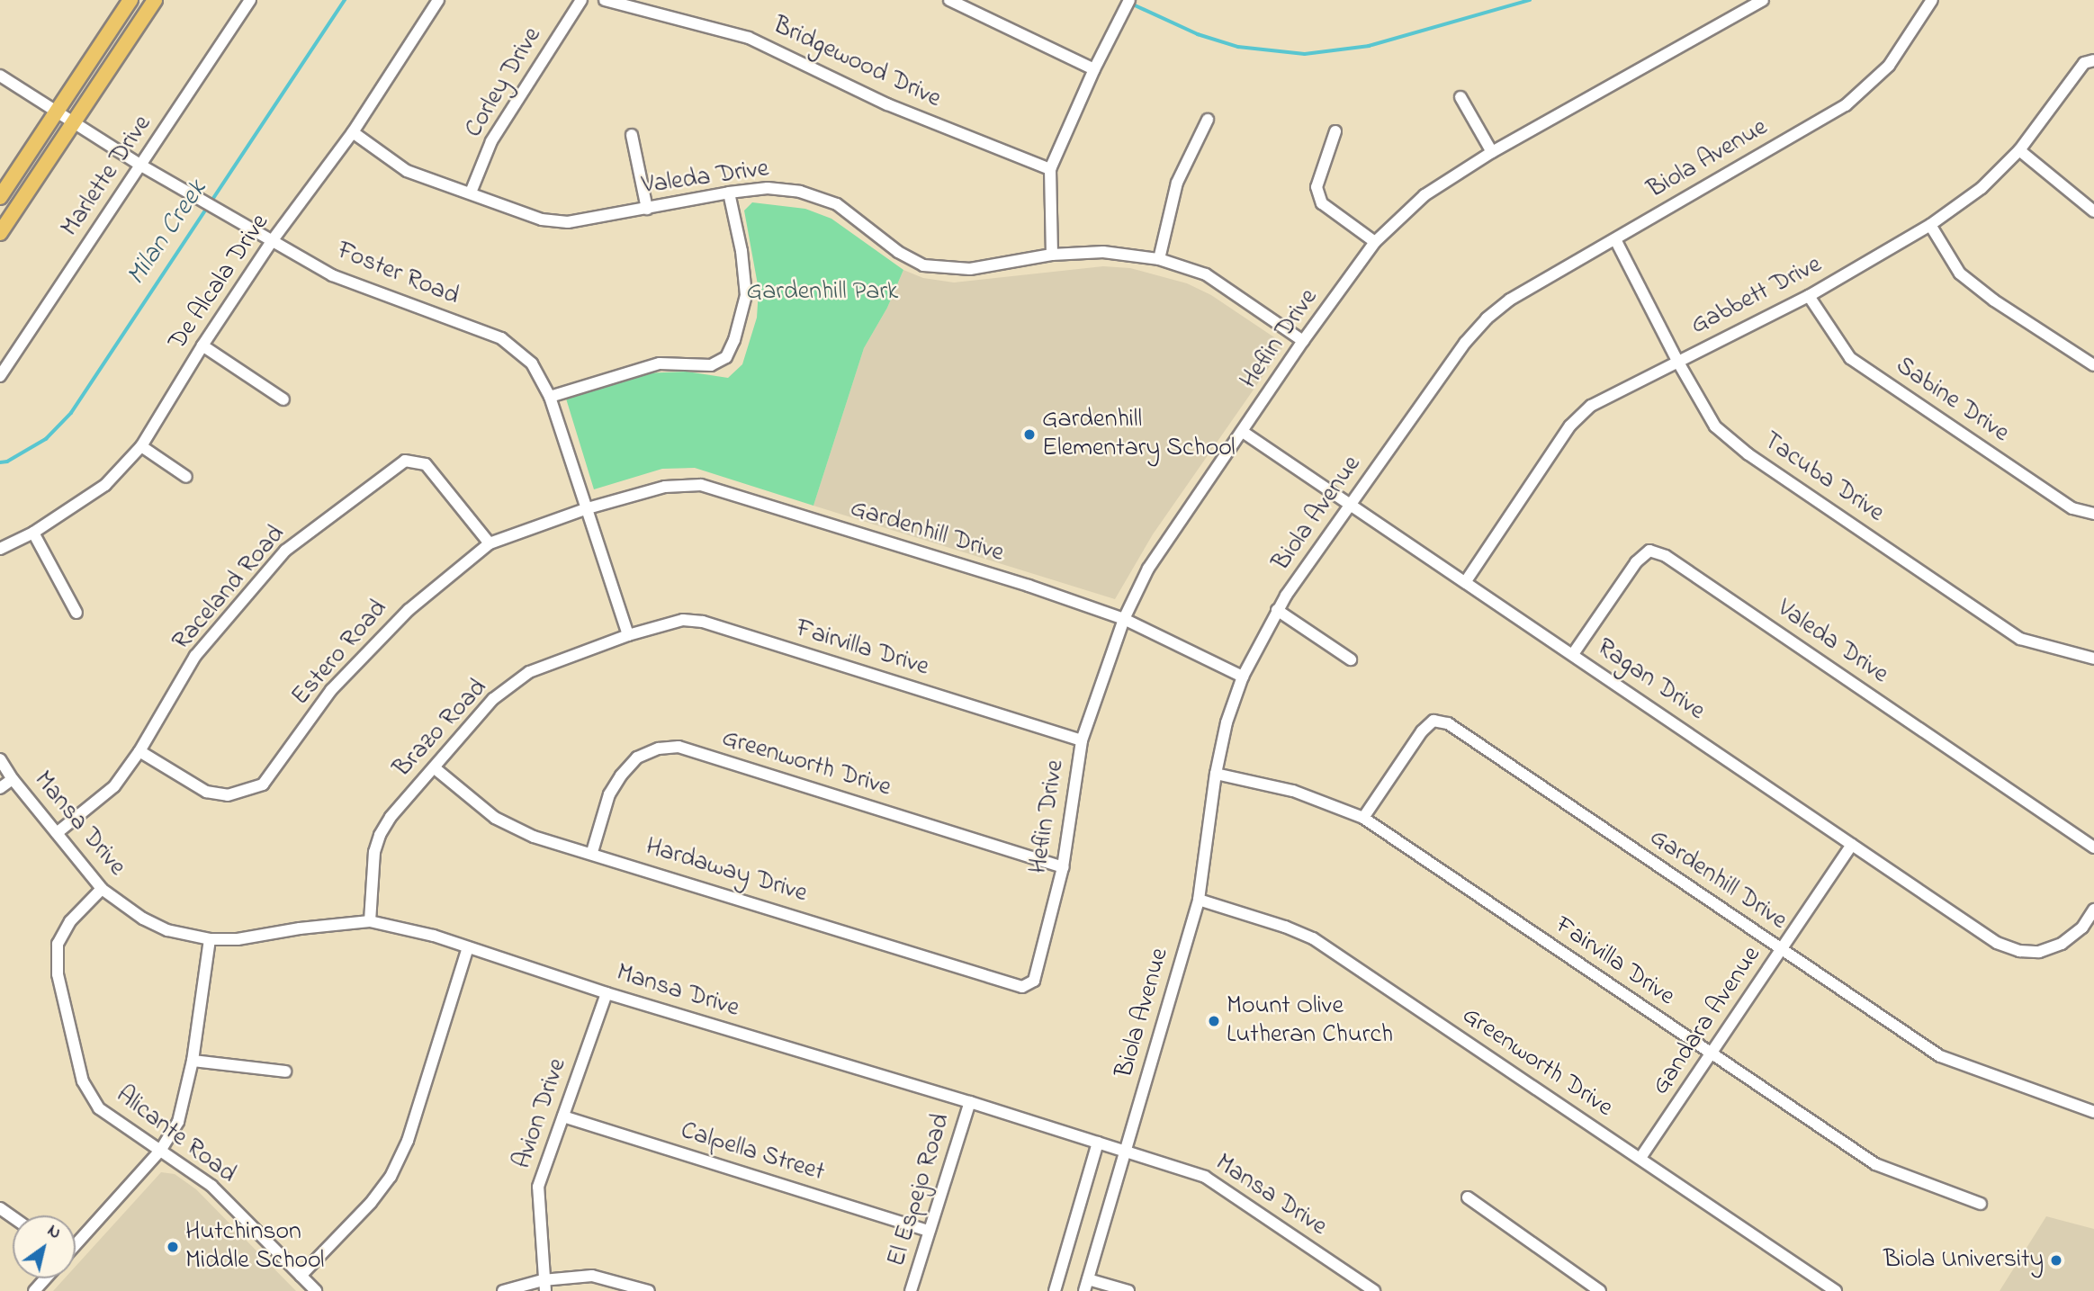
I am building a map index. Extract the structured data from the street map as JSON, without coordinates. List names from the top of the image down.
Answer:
{
  "streets": {
    "street": [
      "Bridgewood Drive",
      "Corley Drive",
      "Biola Avenue",
      "Marlette Drive",
      "Valeda Drive",
      "Foster Road",
      "De Alcala Drive",
      "Gabbett Drive",
      "Heflin Drive",
      "Sabine Drive",
      "Tacuba Drive",
      "Gardenhill Drive",
      "Raceland Road",
      "Fairvilla Drive",
      "Estero Road",
      "Ragan Drive",
      "Brazo Road",
      "Greenworth Drive",
      "Mansa Drive",
      "Hardaway Drive",
      "Gandara Avenue",
      "Avion Drive",
      "Alicante Road",
      "Calpella Street",
      "El Espejo Road"
    ]
  },
  "crossings": [
    ["Corley Drive", "Valeda Drive"],
    ["Biola Avenue", "Tacuba Drive"],
    ["Biola Avenue", "Gardenhill Drive"],
    ["Biola Avenue", "Fairvilla Drive"],
    ["Biola Avenue", "Ragan Drive"],
    ["Biola Avenue", "Greenworth Drive"],
    ["Biola Avenue", "Mansa Drive"],
    ["Marlette Drive", "Foster Road"],
    ["Valeda Drive", "De Alcala Drive"],
    ["Valeda Drive", "Heflin Drive"],
    ["Valeda Drive", "Ragan Drive"],
    ["Foster Road", "De Alcala Drive"],
    ["Foster Road", "Gardenhill Drive"],
    ["Foster Road", "Fairvilla Drive"],
    ["Foster Road", "Estero Road"],
    ["Foster Road", "Brazo Road"],
    ["Gabbett Drive", "Sabine Drive"],
    ["Gabbett Drive", "Tacuba Drive"],
    ["Gabbett Drive", "Ragan Drive"],
    ["Heflin Drive", "Gardenhill Drive"],
    ["Heflin Drive", "Fairvilla Drive"],
    ["Heflin Drive", "Ragan Drive"],
    ["Heflin Drive", "Greenworth Drive"],
    ["Heflin Drive", "Hardaway Drive"],
    ["Gardenhill Drive", "Fairvilla Drive"],
    ["Gardenhill Drive", "Estero Road"],
    ["Gardenhill Drive", "Gandara Avenue"],
    ["Raceland Road", "Estero Road"],
    ["Raceland Road", "Mansa Drive"],
    ["Fairvilla Drive", "Brazo Road"],
    ["Fairvilla Drive", "Gandara Avenue"],
    ["Ragan Drive", "Gandara Avenue"],
    ["Brazo Road", "Mansa Drive"],
    ["Brazo Road", "Hardaway Drive"],
    ["Greenworth Drive", "Hardaway Drive"],
    ["Greenworth Drive", "Gandara Avenue"],
    ["Mansa Drive", "Avion Drive"],
    ["Mansa Drive", "Alicante Road"],
    ["Mansa Drive", "El Espejo Road"],
    ["Avion Drive", "Calpella Street"],
    ["Calpella Street", "El Espejo Road"]
  ],
  "water": ["Milan Creek"],
  "parks": ["Gardenhill Park"],
  "places": [
    "Gardenhill Elementary School",
    "Mount Olive Lutheran Church",
    "Hutchinson Middle School",
    "Biola University"
  ],
  "north": "top right"
}
